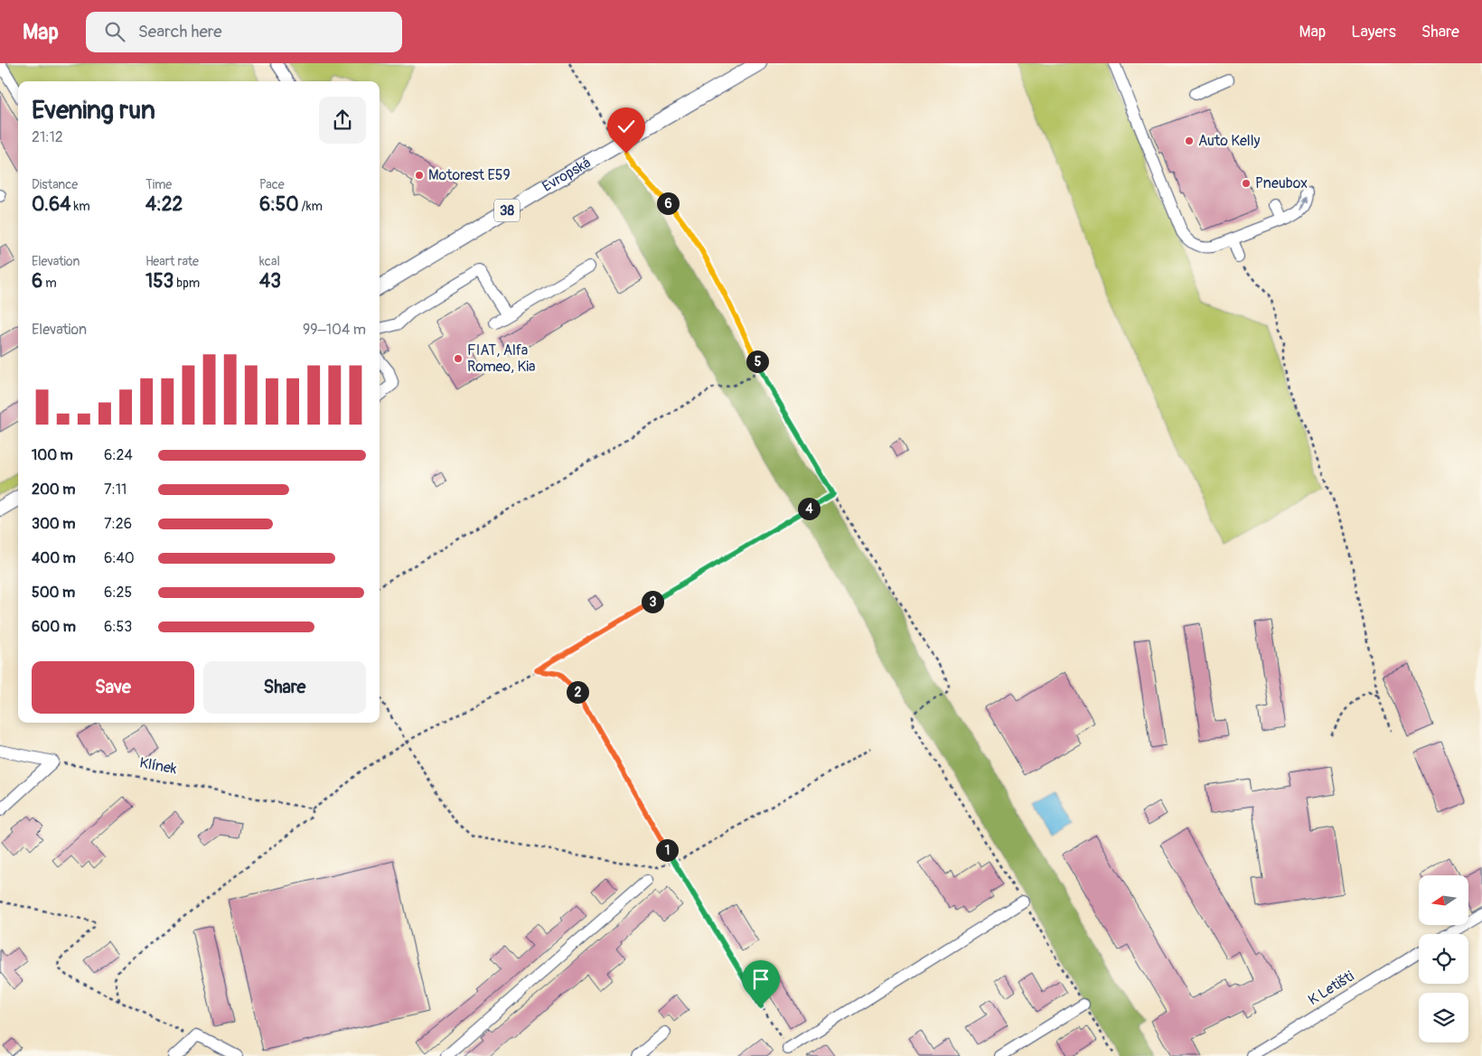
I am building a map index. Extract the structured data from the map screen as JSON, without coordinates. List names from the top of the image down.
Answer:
{
  "streets": {
    "main road": ["Evropská", "38"],
    "street": ["K Letišti"],
    "path": ["Klínek"]
  },
  "places": [
    "Auto Kelly",
    "Motorest E59",
    "Pneubox",
    "FIAT, Alfa Romeo, Kia"
  ],
  "north": "left",
  "page": {
    "header": "Map",
    "search": "Search here",
    "nav": ["Map", "Layers", "Share"],
    "heading": ["Evening run", "21:12"],
    "stats": [
      ["Distance", "0.64 km"],
      ["Time", "4:22"],
      ["Pace", "6:50 /km"],
      ["Elevation", "6 m"],
      ["Heart rate", "153 bpm"],
      ["kcal", "43"]
    ],
    "pins": [
      "6",
      "5",
      "4",
      "3",
      "2",
      "1"
    ],
    "chart": ["Elevation", "99–104 m"],
    "list": [
      {
        "name": "100 m",
        "note": "6:24"
      },
      {
        "name": "200 m",
        "note": "7:11"
      },
      {
        "name": "300 m",
        "note": "7:26"
      },
      {
        "name": "400 m",
        "note": "6:40"
      },
      {
        "name": "500 m",
        "note": "6:25"
      },
      {
        "name": "600 m",
        "note": "6:53"
      }
    ],
    "buttons": ["Save", "Share"]
  }
}
